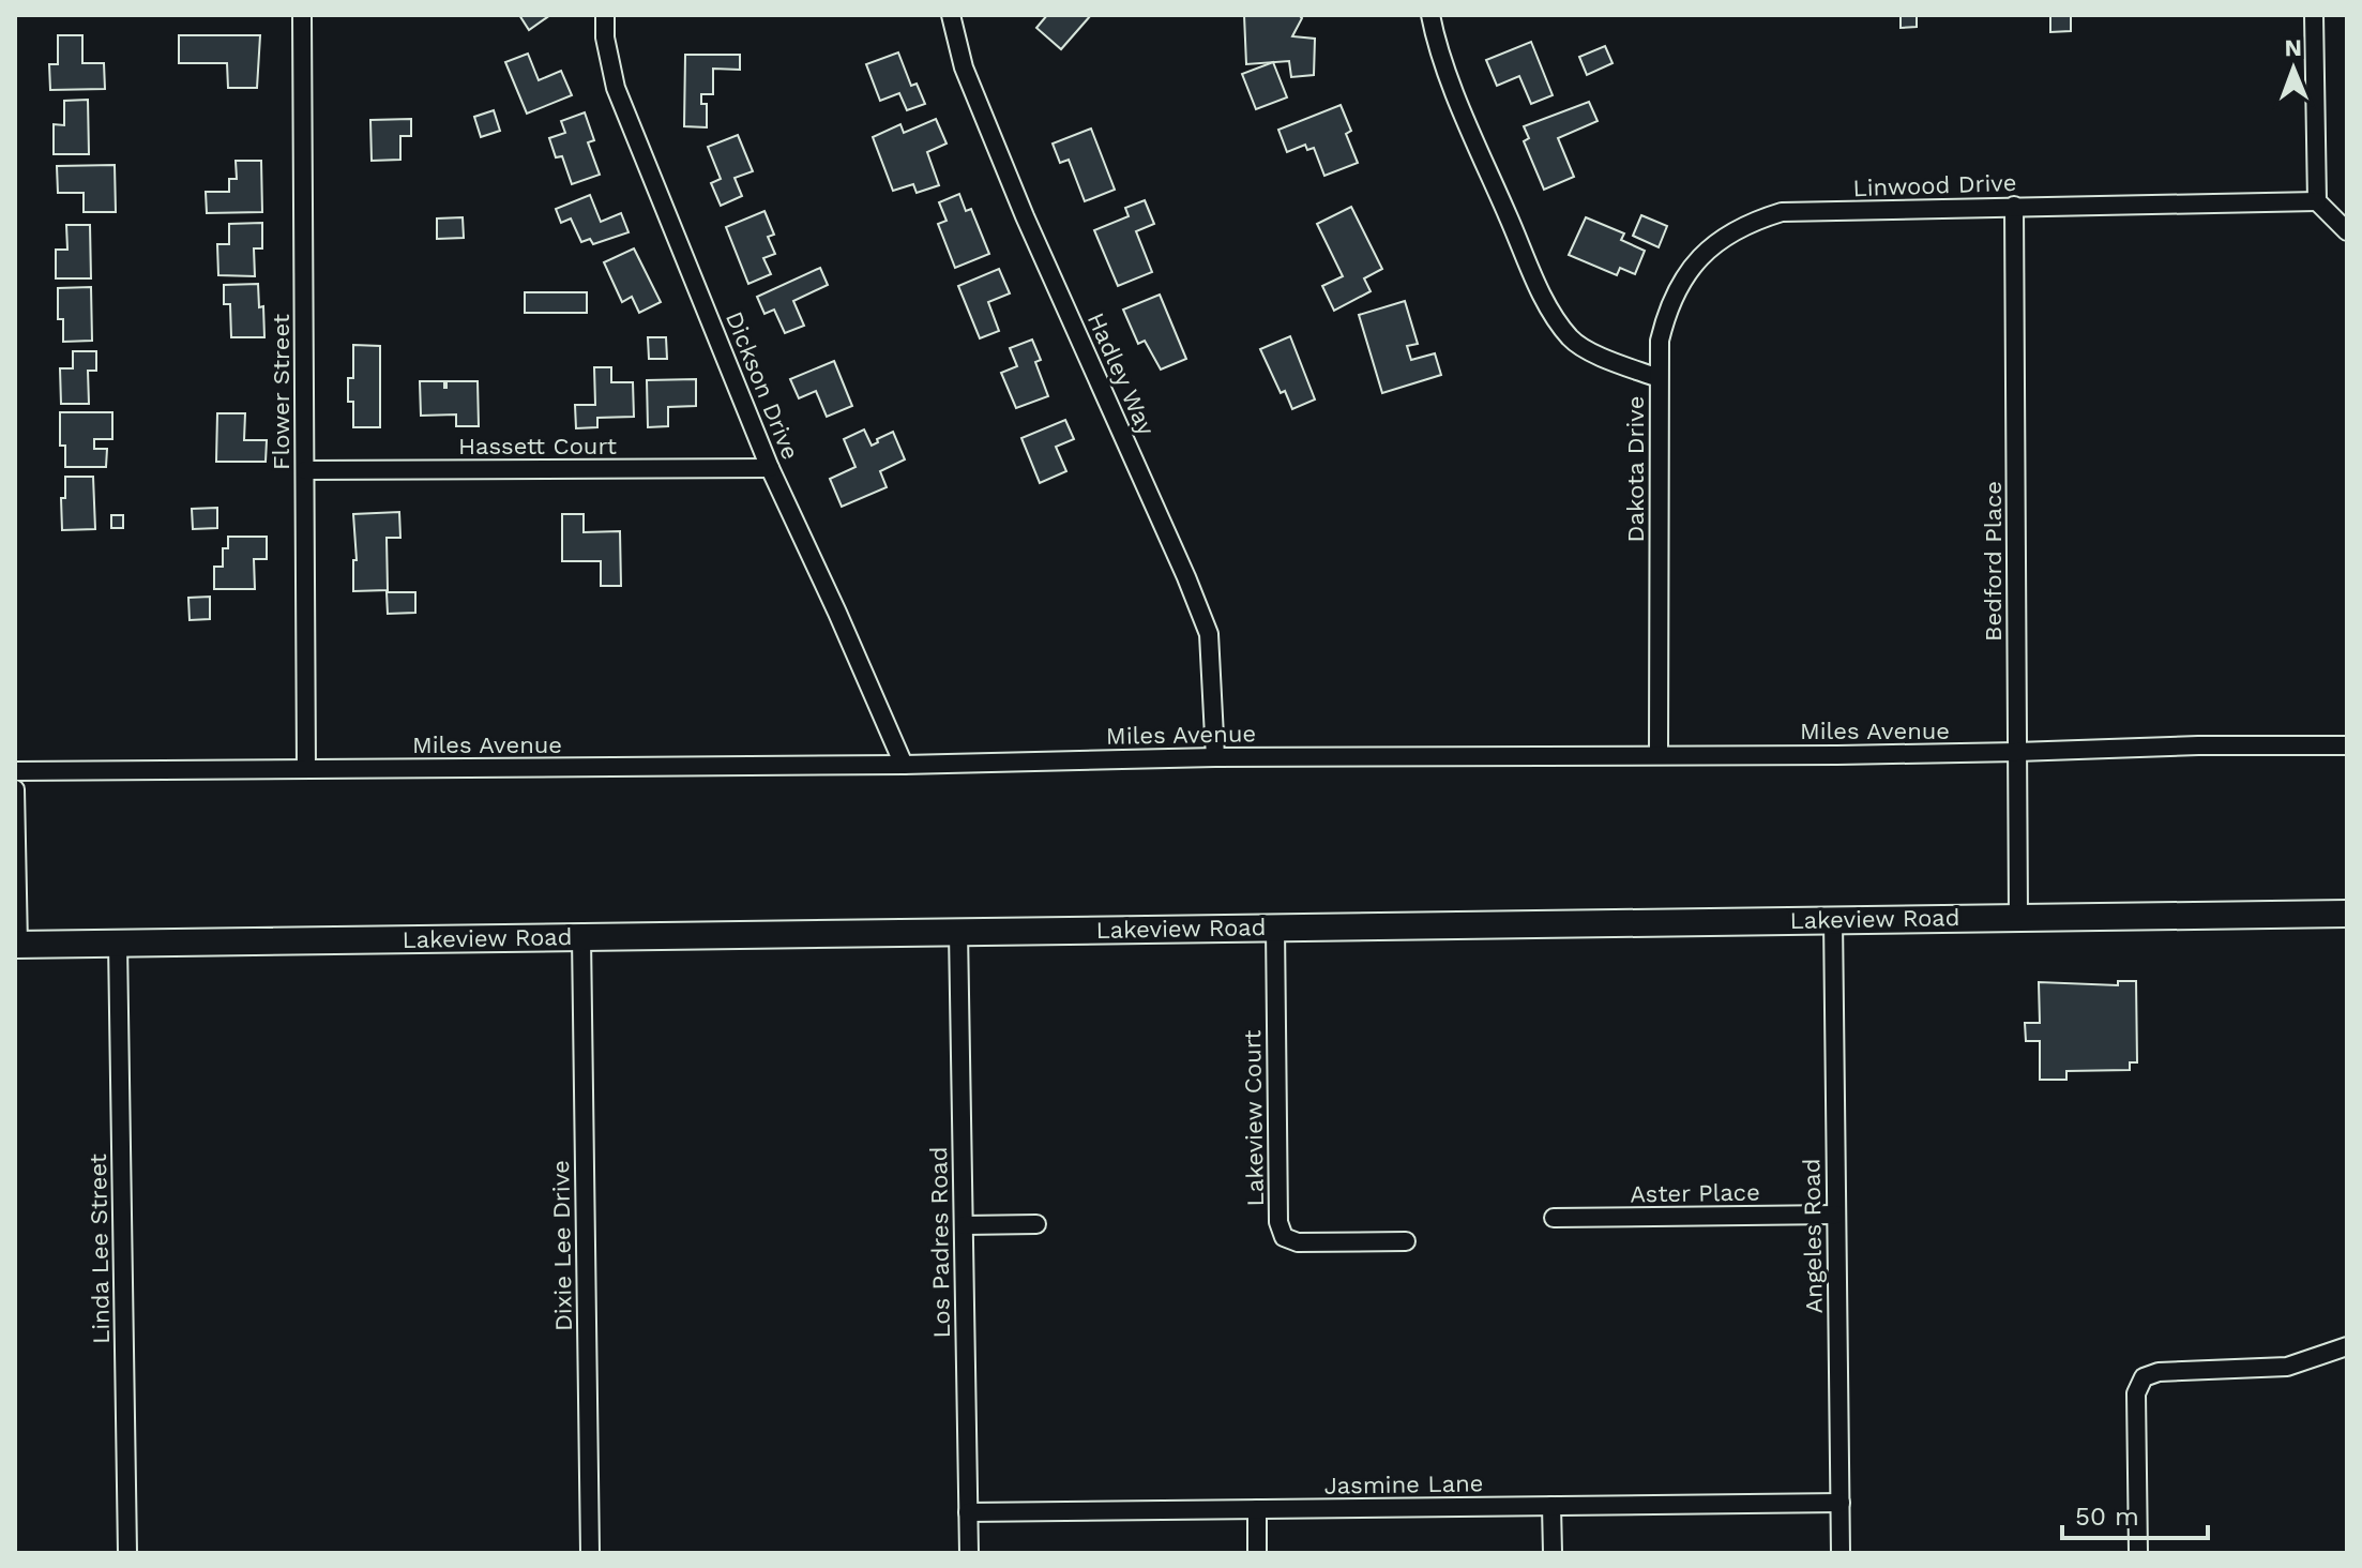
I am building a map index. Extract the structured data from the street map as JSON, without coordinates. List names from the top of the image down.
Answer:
{
  "streets": {
    "main road": ["Lakeview Road"],
    "street": [
      "Linwood Drive",
      "Hadley Way",
      "Dickson Drive",
      "Flower Street",
      "Hassett Court",
      "Dakota Drive",
      "Bedford Place",
      "Miles Avenue",
      "Lakeview Court",
      "Aster Place",
      "Angeles Road",
      "Los Padres Road",
      "Dixie Lee Drive",
      "Linda Lee Street",
      "Jasmine Lane"
    ]
  },
  "crossings": [
    ["Linwood Drive", "Dakota Drive"],
    ["Linwood Drive", "Bedford Place"],
    ["Hadley Way", "Miles Avenue"],
    ["Dickson Drive", "Hassett Court"],
    ["Dickson Drive", "Miles Avenue"],
    ["Flower Street", "Hassett Court"],
    ["Flower Street", "Miles Avenue"],
    ["Dakota Drive", "Miles Avenue"],
    ["Bedford Place", "Miles Avenue"],
    ["Bedford Place", "Lakeview Road"],
    ["Lakeview Road", "Lakeview Court"],
    ["Lakeview Road", "Angeles Road"],
    ["Lakeview Road", "Los Padres Road"],
    ["Lakeview Road", "Dixie Lee Drive"],
    ["Lakeview Road", "Linda Lee Street"],
    ["Aster Place", "Angeles Road"],
    ["Angeles Road", "Jasmine Lane"],
    ["Los Padres Road", "Jasmine Lane"]
  ],
  "scale_bar": "50 m",
  "north": "top"
}
